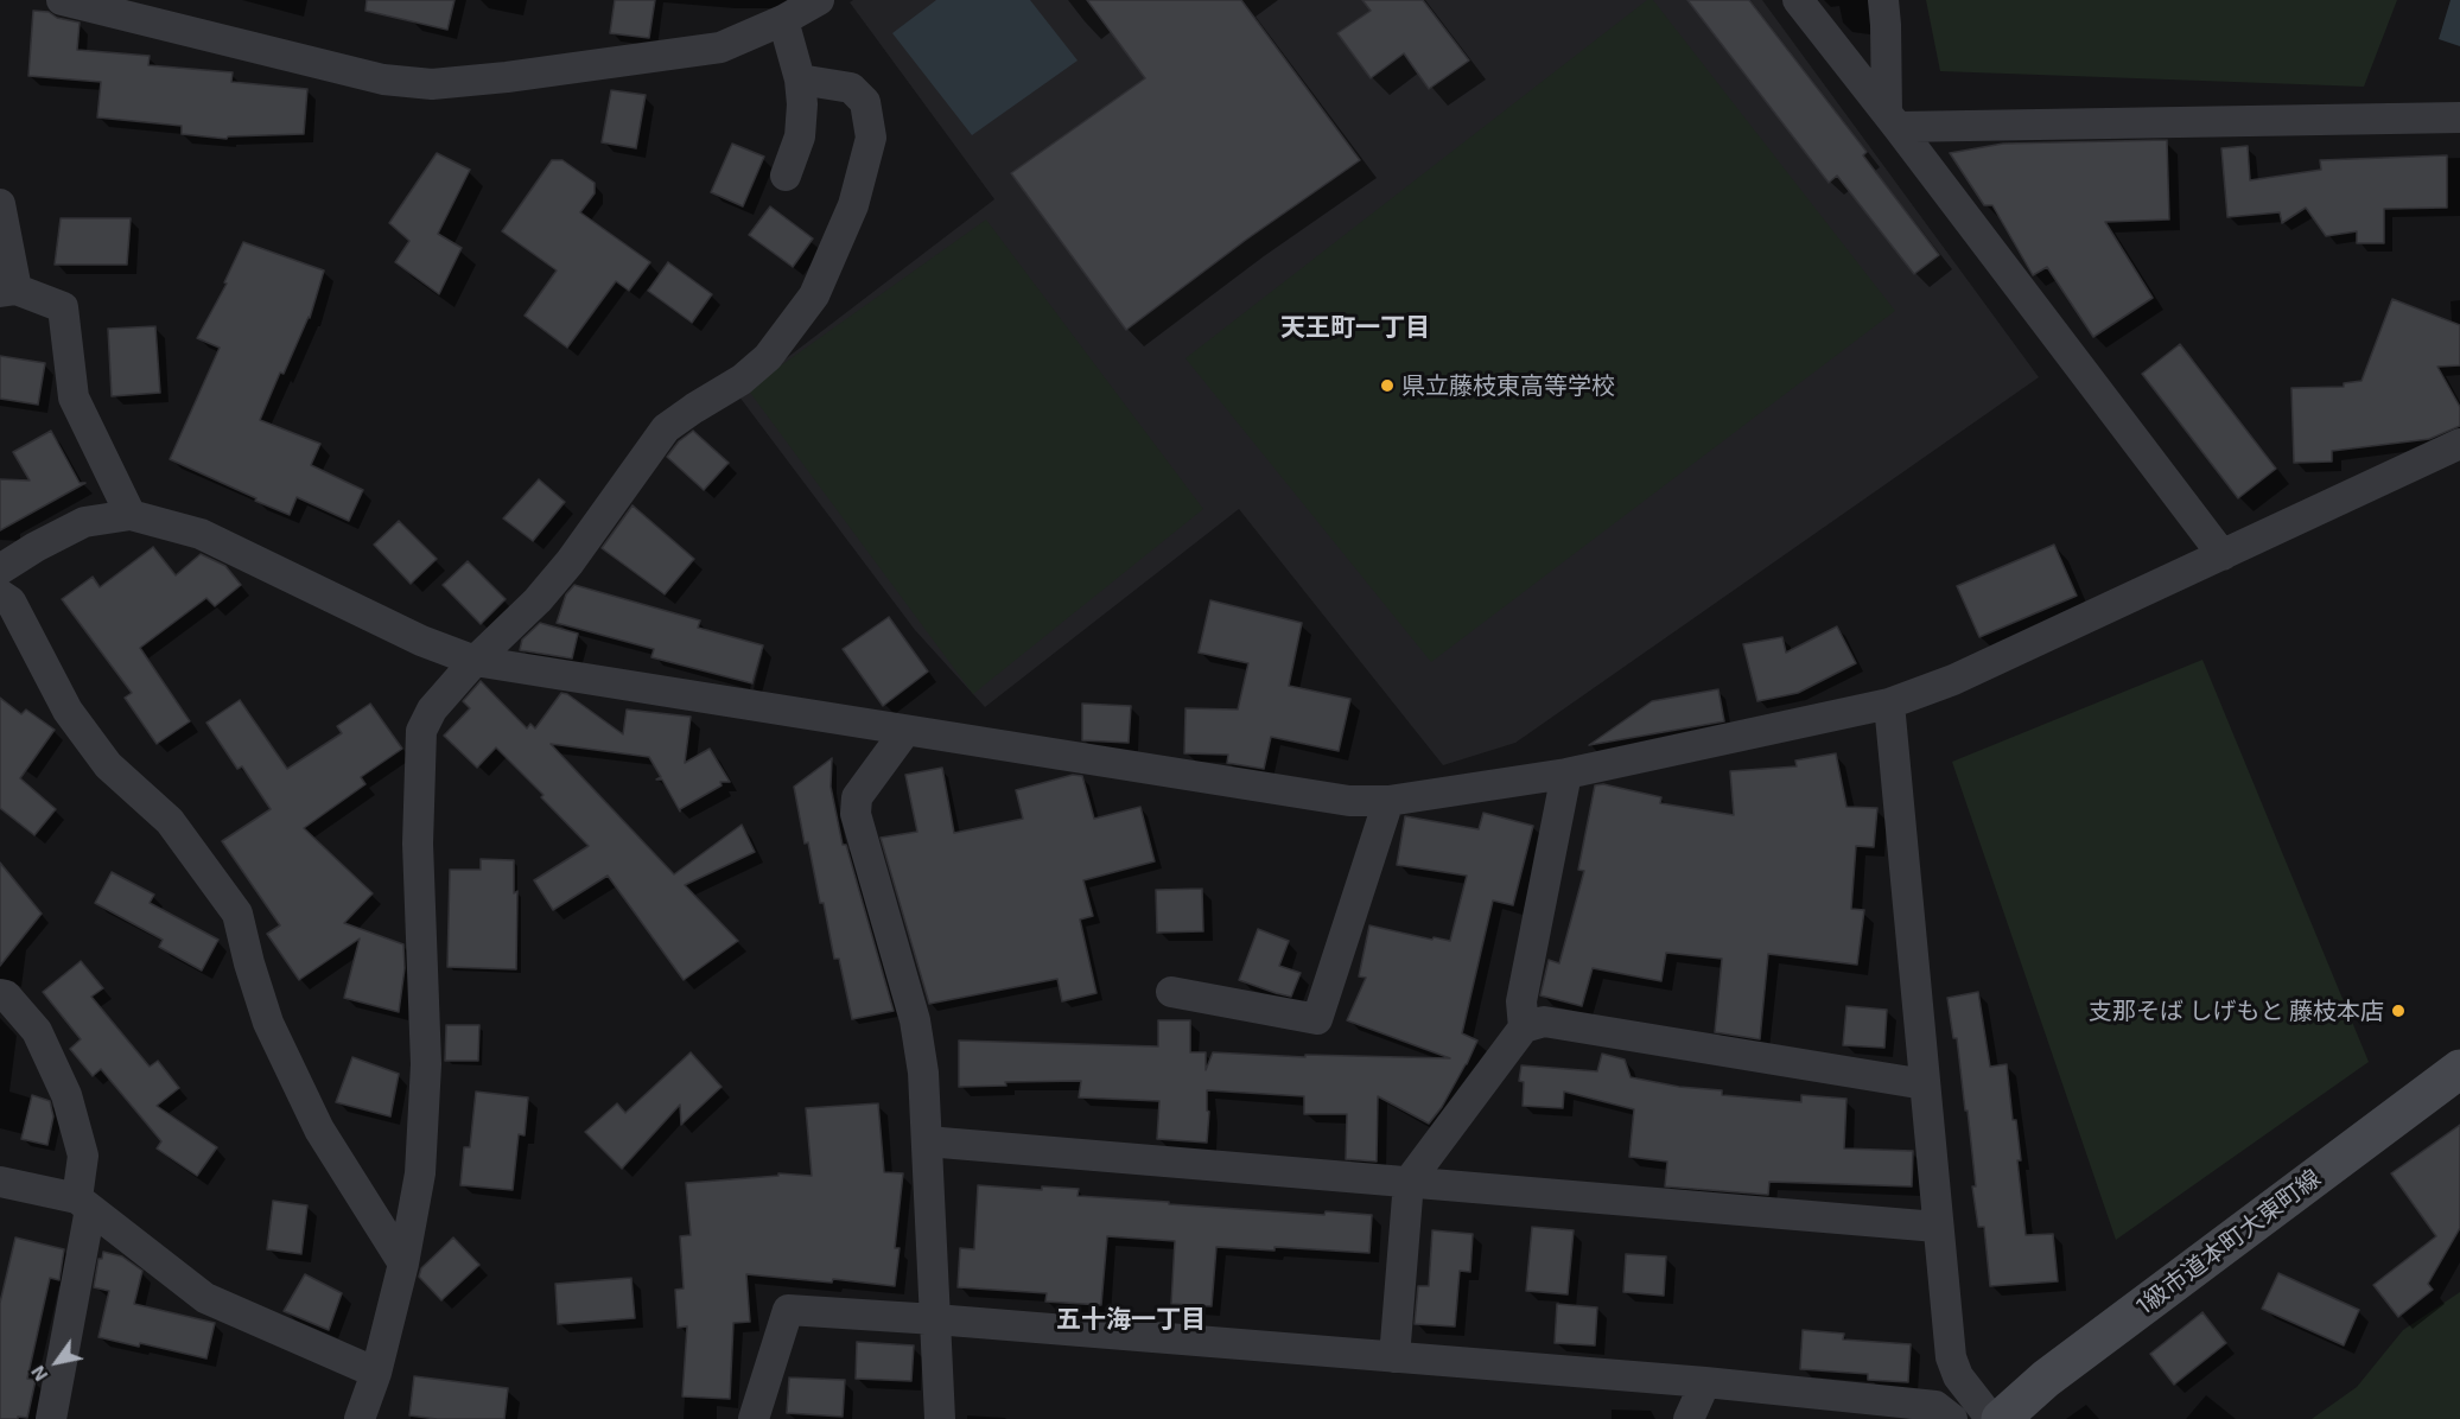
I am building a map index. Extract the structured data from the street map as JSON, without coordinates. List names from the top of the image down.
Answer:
{
  "streets": {
    "street": ["1級市道本町大東町線"]
  },
  "districts": ["天王町一丁目", "五十海一丁目"],
  "places": ["県立藤枝東高等学校", "支那そば しげもと 藤枝本店"],
  "north": "bottom left"
}
